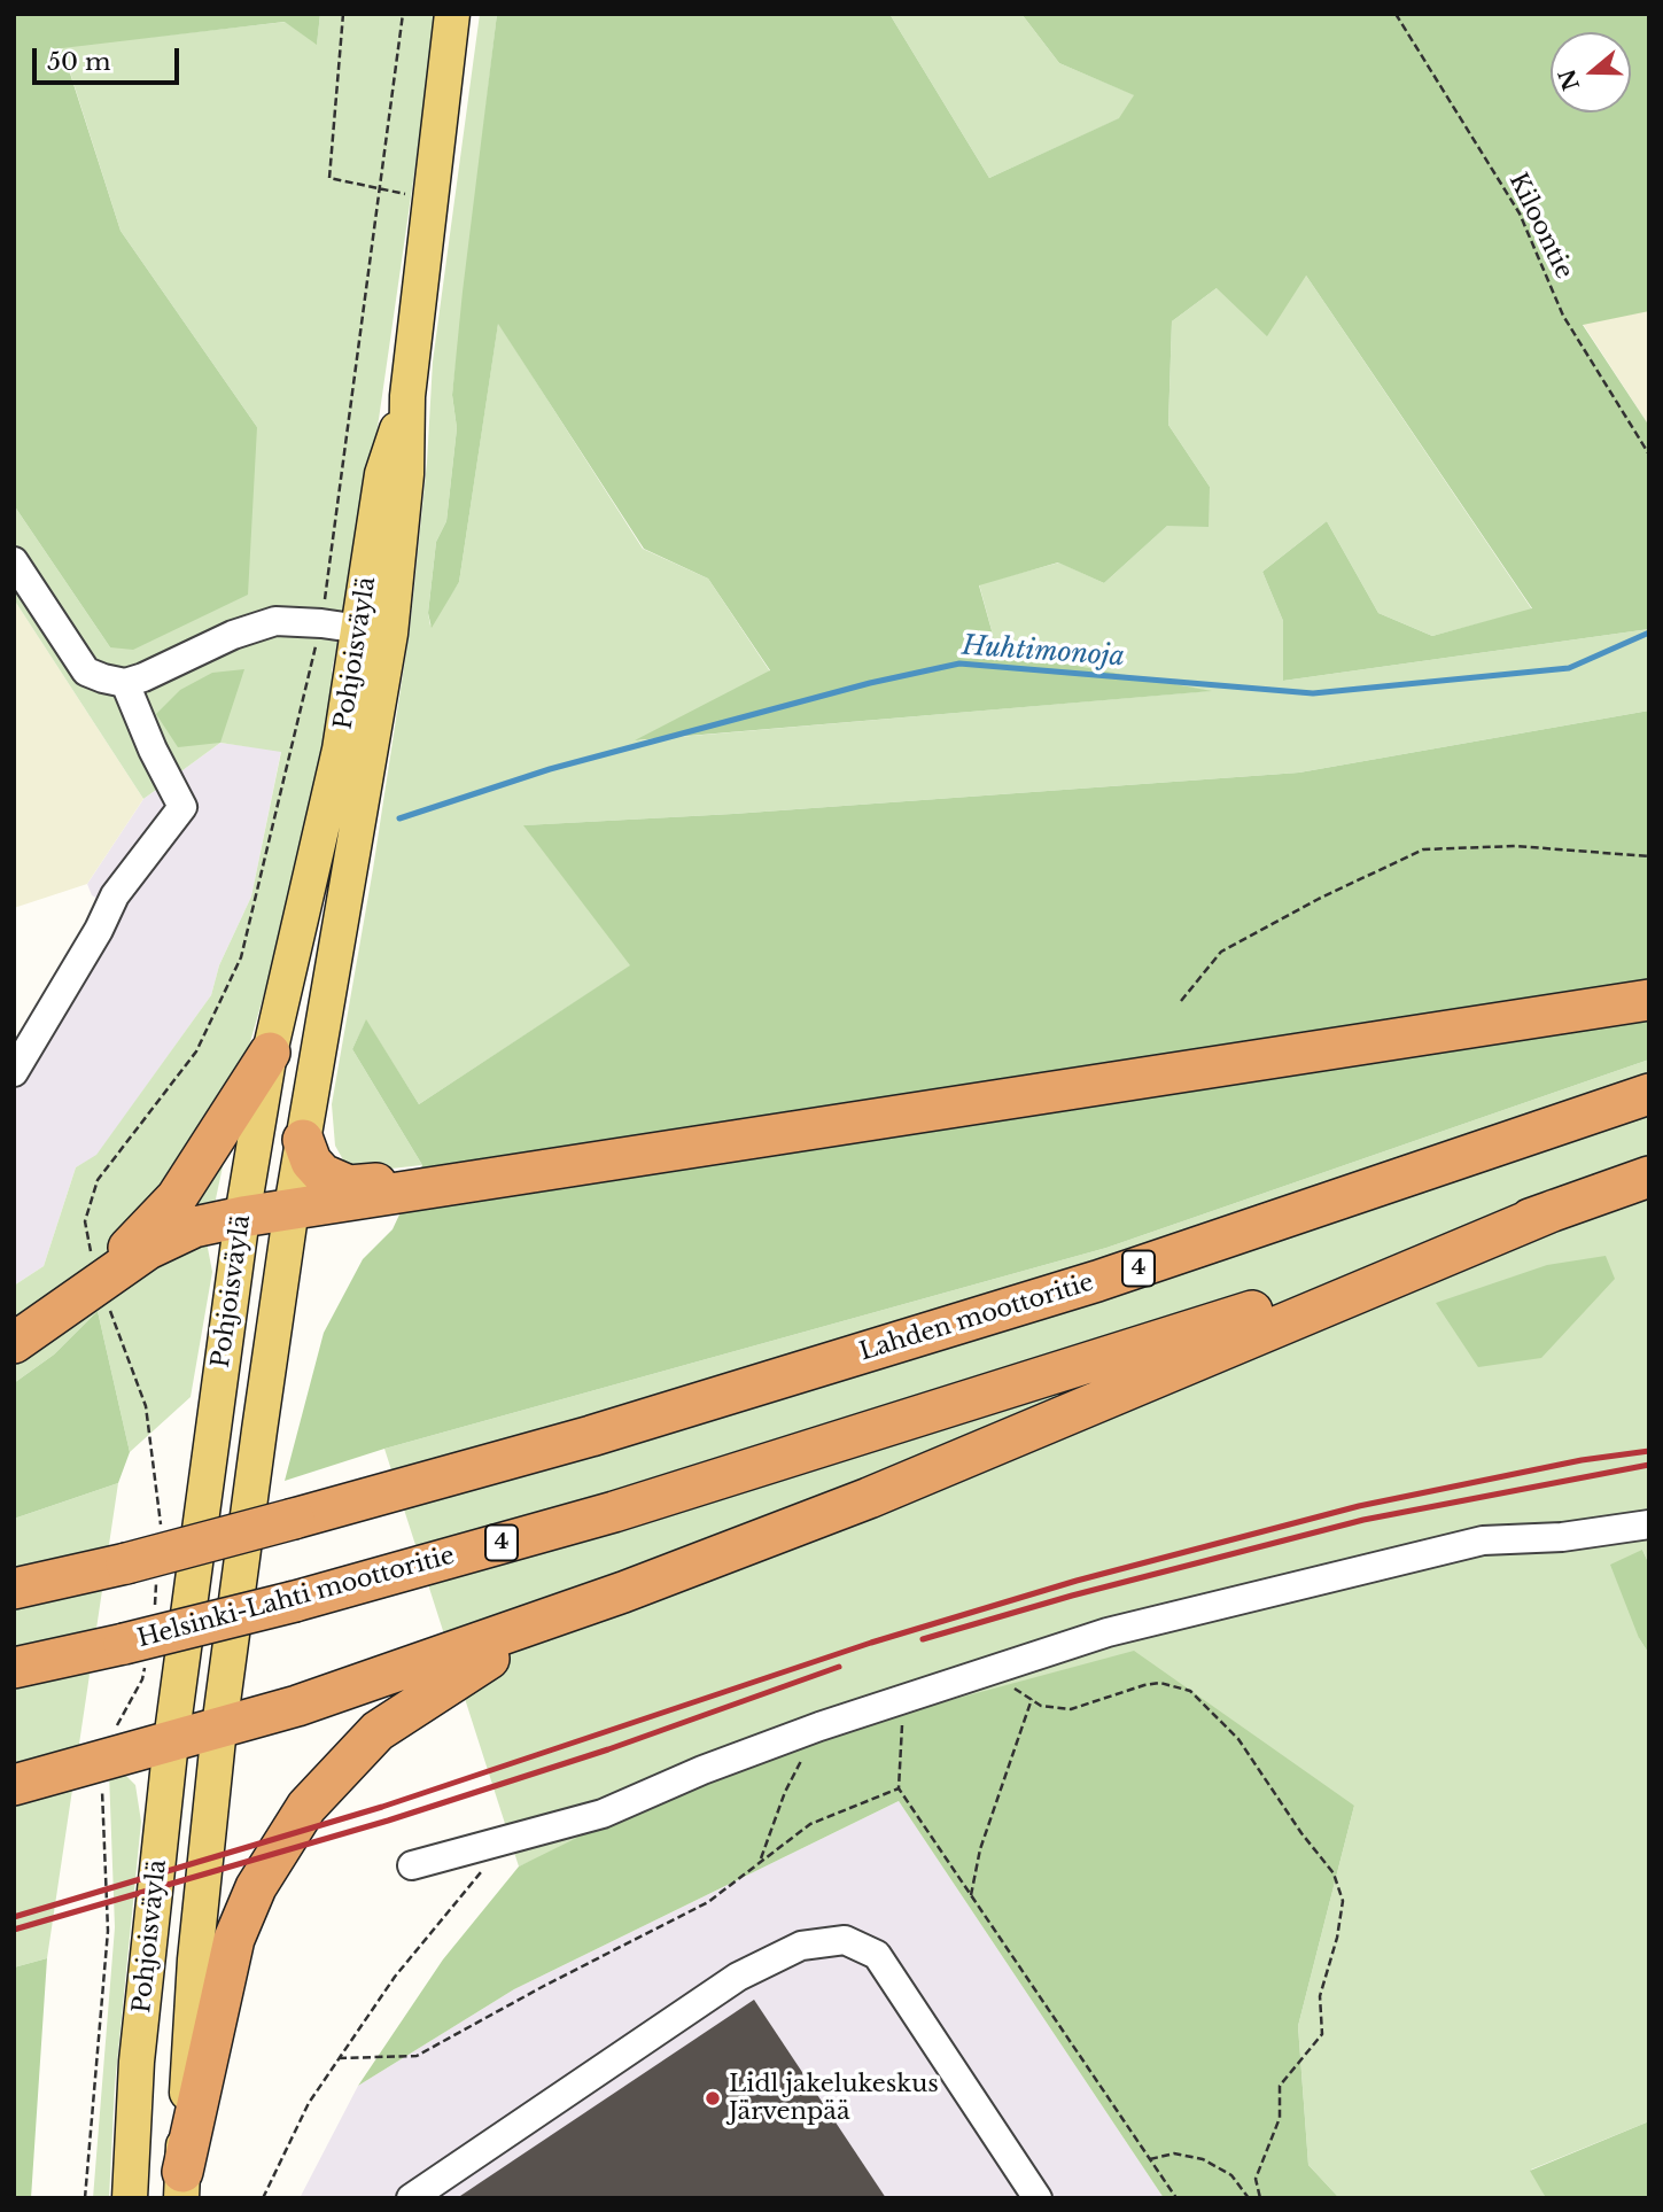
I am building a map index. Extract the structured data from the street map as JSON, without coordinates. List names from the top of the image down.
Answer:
{
  "streets": {
    "highway": ["4", "Lahden moottoritie", "Helsinki-Lahti moottoritie"],
    "main road": ["Pohjoisväylä"],
    "path": ["Kiloontie"]
  },
  "crossings": [
    ["4", "Lahden moottoritie"],
    ["4", "Helsinki-Lahti moottoritie"]
  ],
  "water": ["Huhtimonoja"],
  "places": ["Lidl jakelukeskus Järvenpää"],
  "scale_bar": "50 m",
  "north": "left"
}
